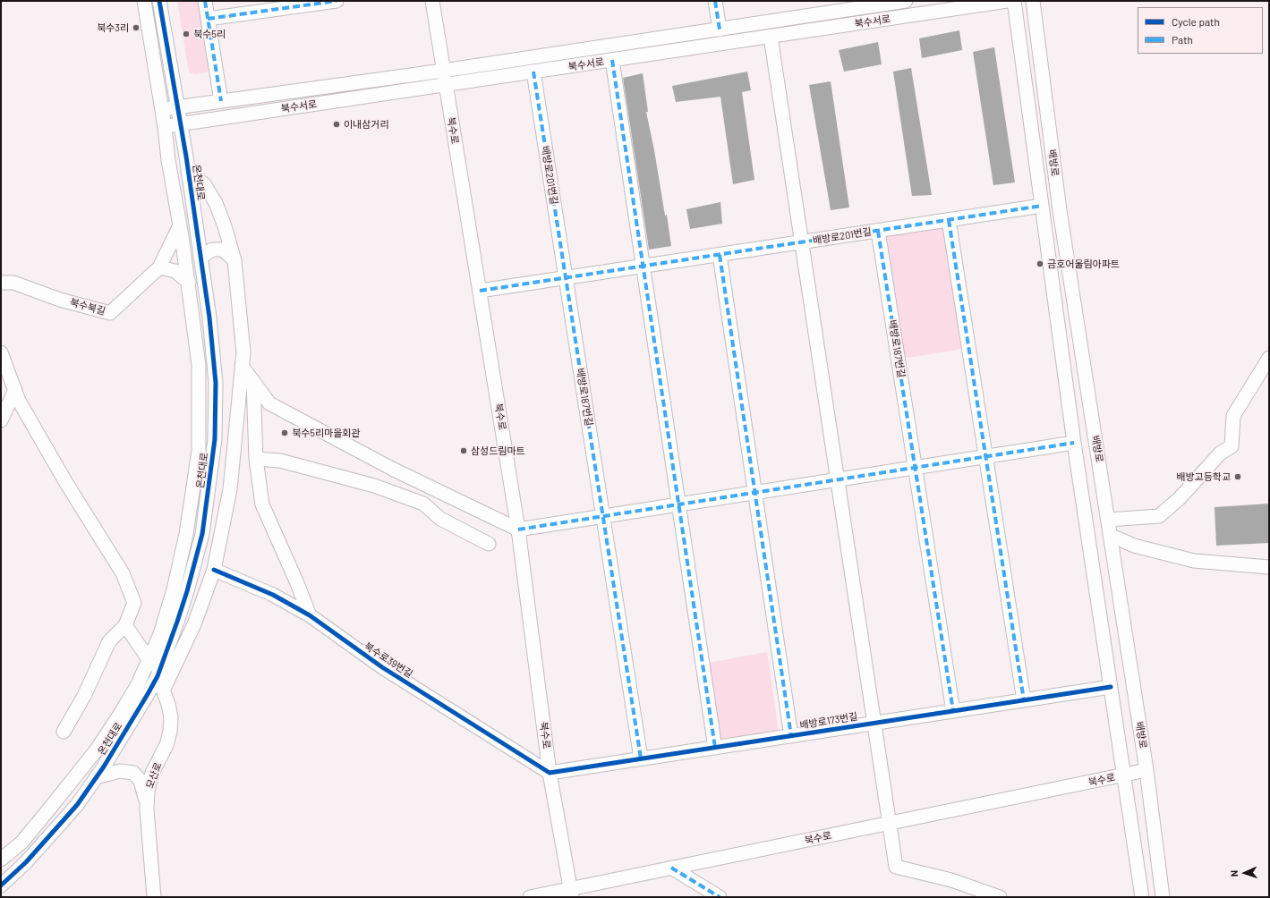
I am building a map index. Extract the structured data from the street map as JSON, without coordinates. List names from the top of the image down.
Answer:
{
  "streets": {
    "street": [
      "북수서로",
      "북수로",
      "배방로",
      "배방로201번길",
      "온천대로",
      "북수북길",
      "배방로187번길",
      "북수로39번길",
      "배방로173번길",
      "모산로"
    ]
  },
  "crossings": [
    ["북수서로", "북수로"],
    ["북수서로", "배방로201번길"],
    ["북수서로", "온천대로"],
    ["북수로", "배방로"],
    ["북수로", "배방로201번길"],
    ["북수로", "북수로39번길"],
    ["북수로", "배방로173번길"],
    ["배방로", "배방로201번길"],
    ["배방로", "배방로173번길"],
    ["배방로201번길", "배방로187번길"],
    ["온천대로", "모산로"],
    ["북수로39번길", "배방로173번길"]
  ],
  "places": [
    "북수3리",
    "북수5리",
    "이내삼거리",
    "금호어울림아파트",
    "북수5리마을회관",
    "삼성드림마트",
    "배방고등학교"
  ],
  "legend": ["Cycle path", "Path"],
  "north": "left"
}
